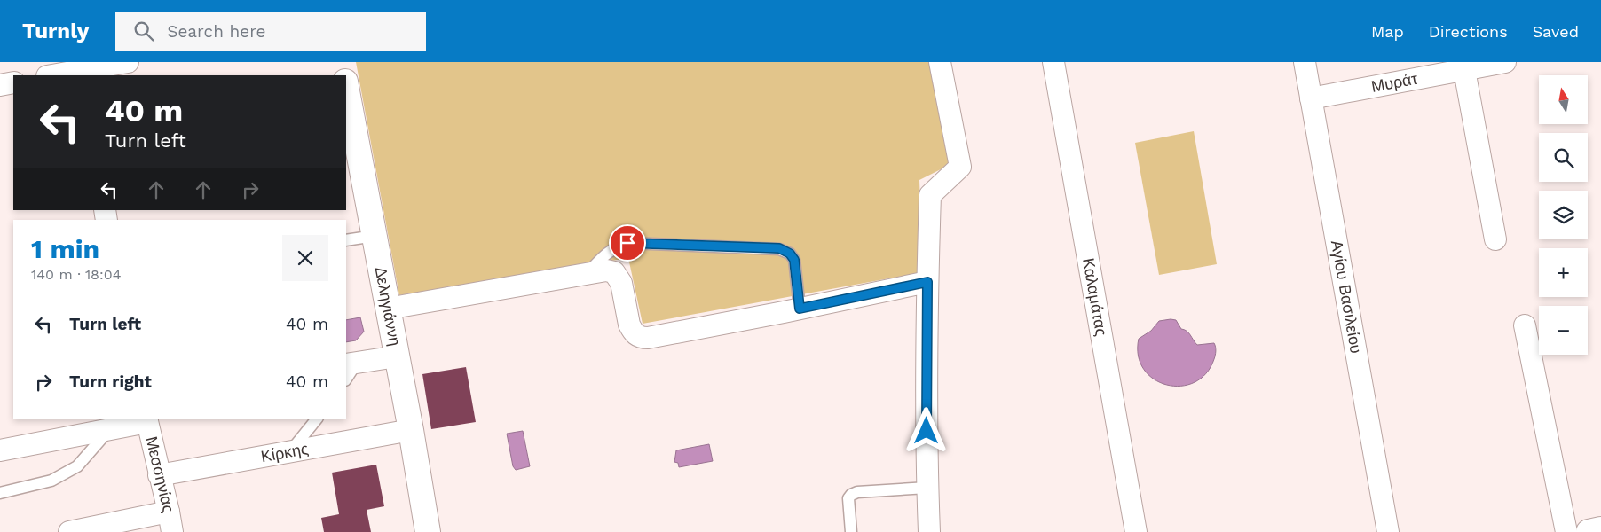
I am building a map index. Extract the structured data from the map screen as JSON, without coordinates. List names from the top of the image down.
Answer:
{
  "streets": {
    "street": [
      "Μυράτ",
      "Καλαμάτας",
      "Αγίου Βασιλείου",
      "Δεληγιάννη",
      "Κίρκης",
      "Μεσσηνίας"
    ]
  },
  "crossings": [
    ["Μυράτ", "Αγίου Βασιλείου"],
    ["Δεληγιάννη", "Κίρκης"],
    ["Κίρκης", "Μεσσηνίας"]
  ],
  "north": "top",
  "page": {
    "header": "Turnly",
    "search": "Search here",
    "nav": ["Map", "Directions", "Saved"],
    "map_buttons": ["+", "−"],
    "turn": ["40 m", "Turn left"],
    "heading": ["1 min", "140 m · 18:04"],
    "list": [
      {
        "name": "Turn left",
        "value": "40 m"
      },
      {
        "name": "Turn right",
        "value": "40 m"
      }
    ]
  }
}
